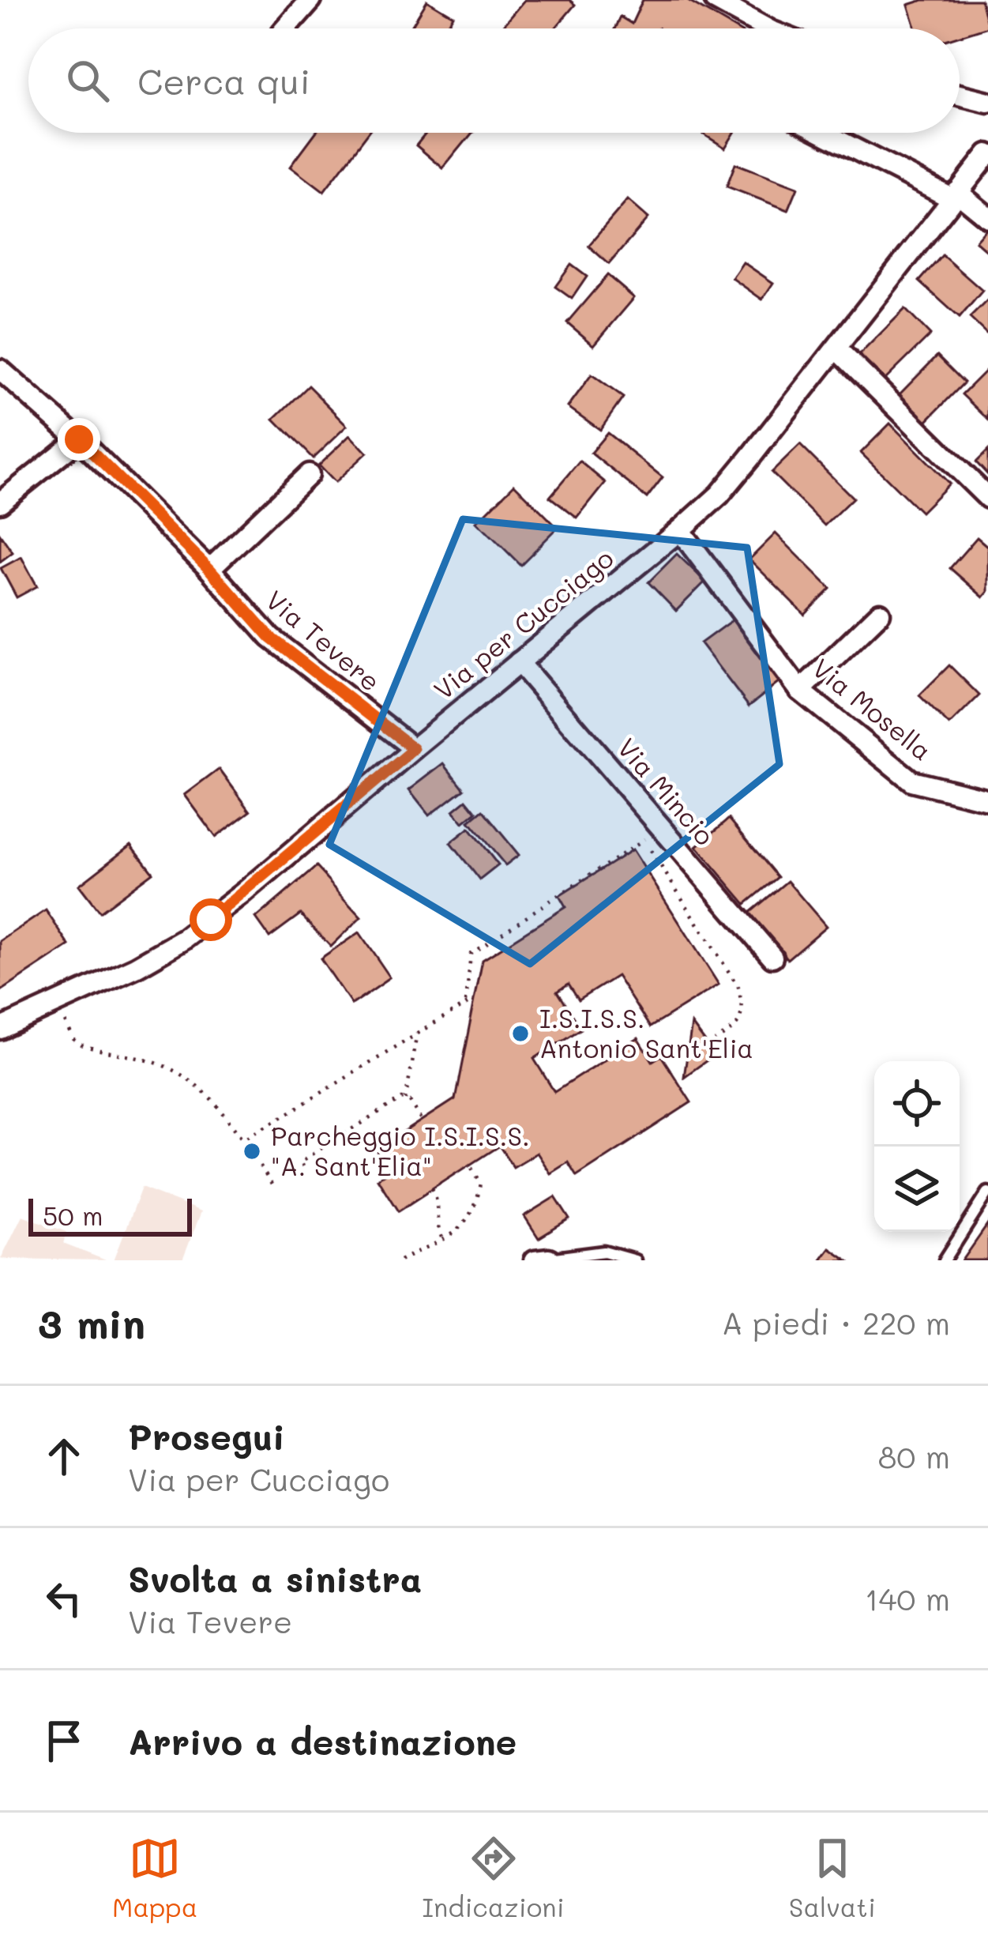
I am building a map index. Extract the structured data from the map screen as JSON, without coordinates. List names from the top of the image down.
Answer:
{
  "streets": {
    "street": [
      "Via per Cucciago",
      "Via Tevere",
      "Via Mosella",
      "Via Mincio"
    ]
  },
  "crossings": [
    ["Via per Cucciago", "Via Tevere"],
    ["Via per Cucciago", "Via Mosella"],
    ["Via per Cucciago", "Via Mincio"]
  ],
  "places": ["I.S.I.S.S. Antonio Sant'Elia", "Parcheggio I.S.I.S.S. \"A. Sant'Elia\""],
  "scale_bar": "50 m",
  "page": {
    "search": "Cerca qui",
    "scale": "50 m",
    "heading": ["3 min", "A piedi · 220 m"],
    "list": [
      ["Prosegui", "Via per Cucciago", "80 m"],
      ["Svolta a sinistra", "Via Tevere", "140 m"],
      "Arrivo a destinazione"
    ],
    "nav": ["Mappa", "Indicazioni", "Salvati"]
  }
}
